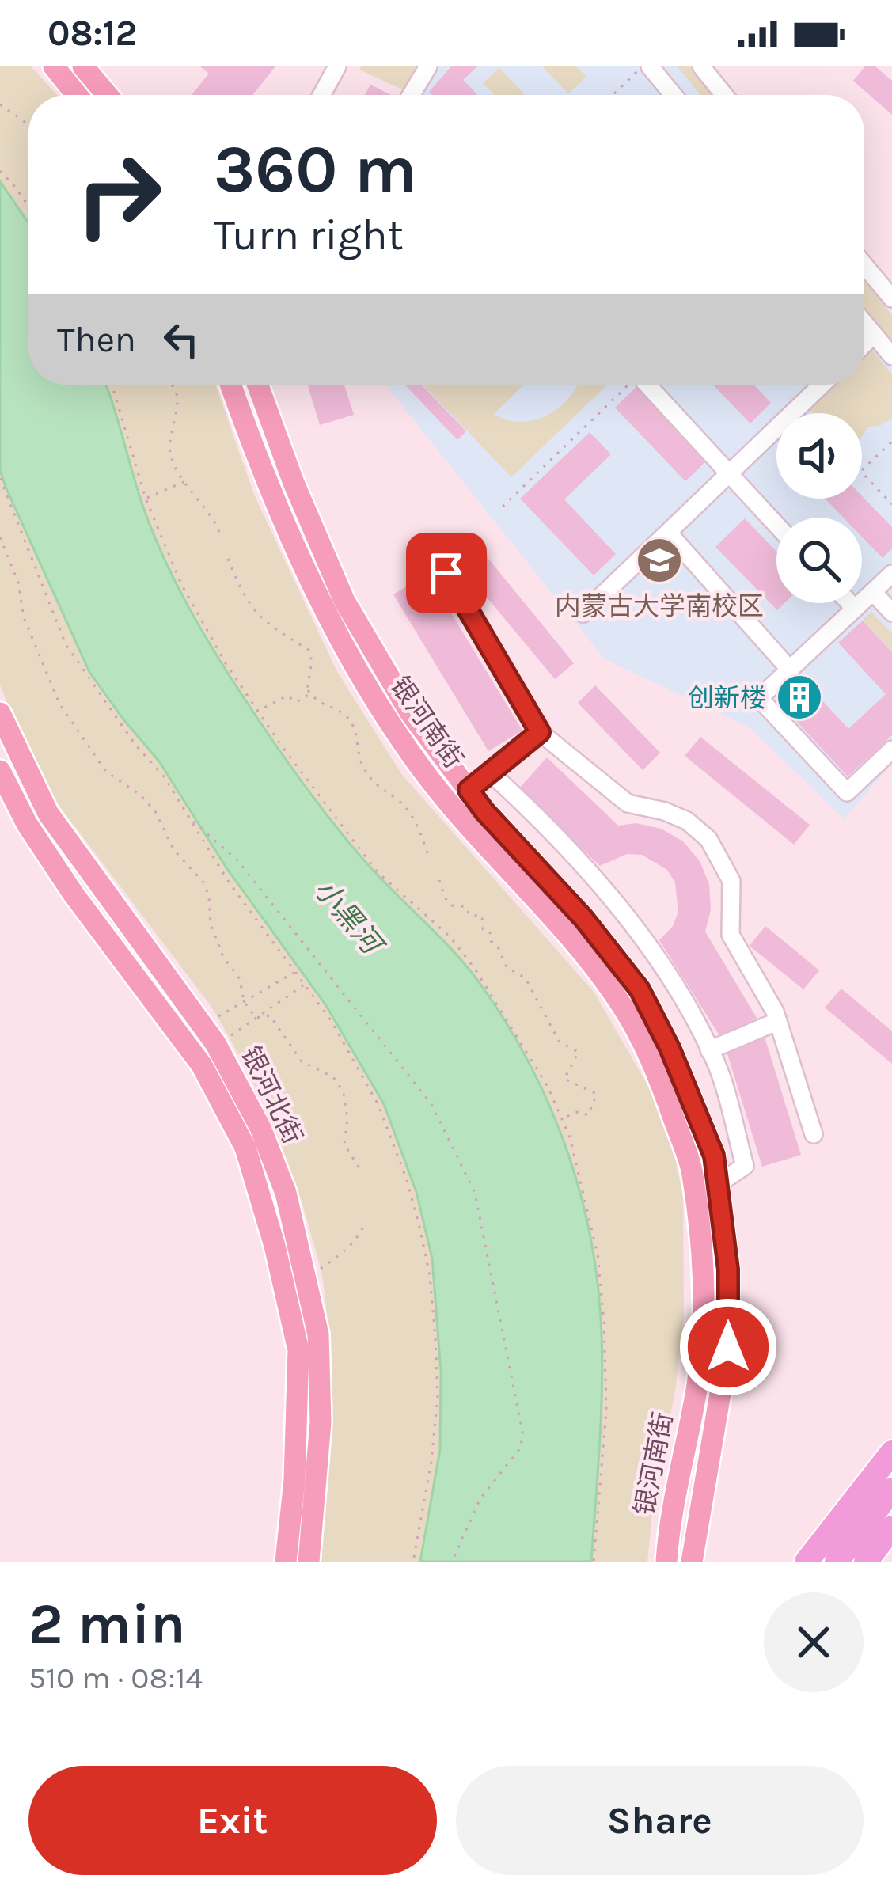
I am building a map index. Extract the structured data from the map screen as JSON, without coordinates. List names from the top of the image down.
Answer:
{
  "streets": {
    "main road": ["银河南街", "银河北街"]
  },
  "water": ["小黑河"],
  "places": {
    "school or university": ["内蒙古大学南校区"],
    "building": ["创新楼"]
  },
  "page": {
    "status": "08:12",
    "turn": ["360 m", "Turn right"],
    "then": "Then",
    "heading": ["2 min", "510 m · 08:14"],
    "buttons": ["Exit", "Share"]
  }
}
